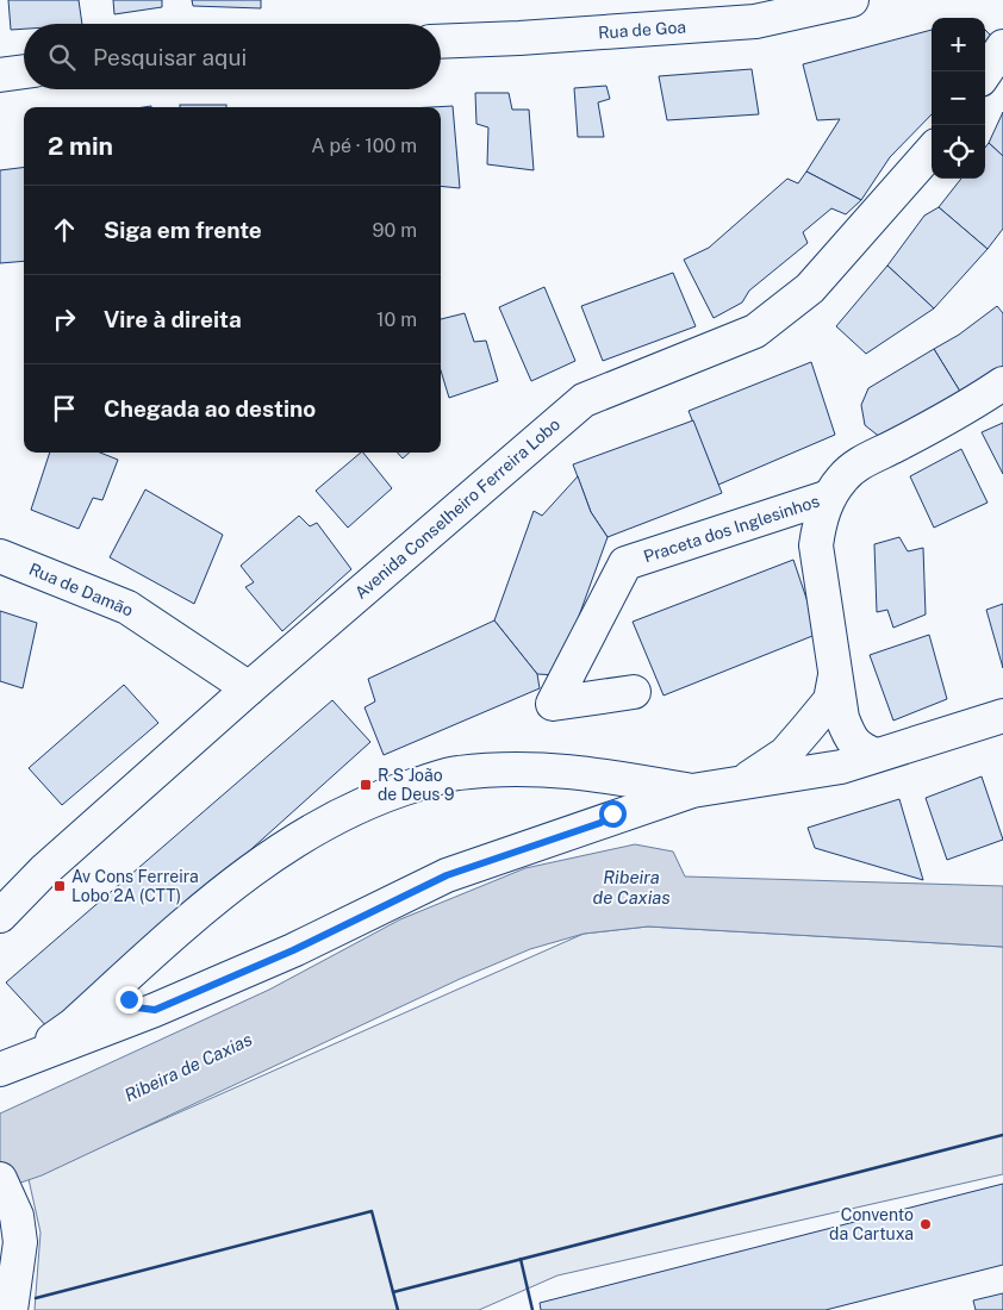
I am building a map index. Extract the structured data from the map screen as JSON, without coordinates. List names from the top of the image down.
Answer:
{
  "streets": {
    "street": [
      "Rua de Goa",
      "Avenida Conselheiro Ferreira Lobo",
      "Praceta dos Inglesinhos",
      "Rua de Damão"
    ]
  },
  "crossings": [
    ["Avenida Conselheiro Ferreira Lobo", "Rua de Damão"]
  ],
  "water": ["Ribeira de Caxias"],
  "places": {
    "transit": ["R S João de Deus 9", "Av Cons Ferreira Lobo 2A (CTT)"],
    "other": ["Convento da Cartuxa"]
  },
  "page": {
    "map_buttons": ["+", "−"],
    "search": "Pesquisar aqui",
    "heading": ["2 min", "A pé · 100 m"],
    "list": [
      ["Siga em frente", "90 m"],
      ["Vire à direita", "10 m"],
      "Chegada ao destino"
    ]
  }
}
